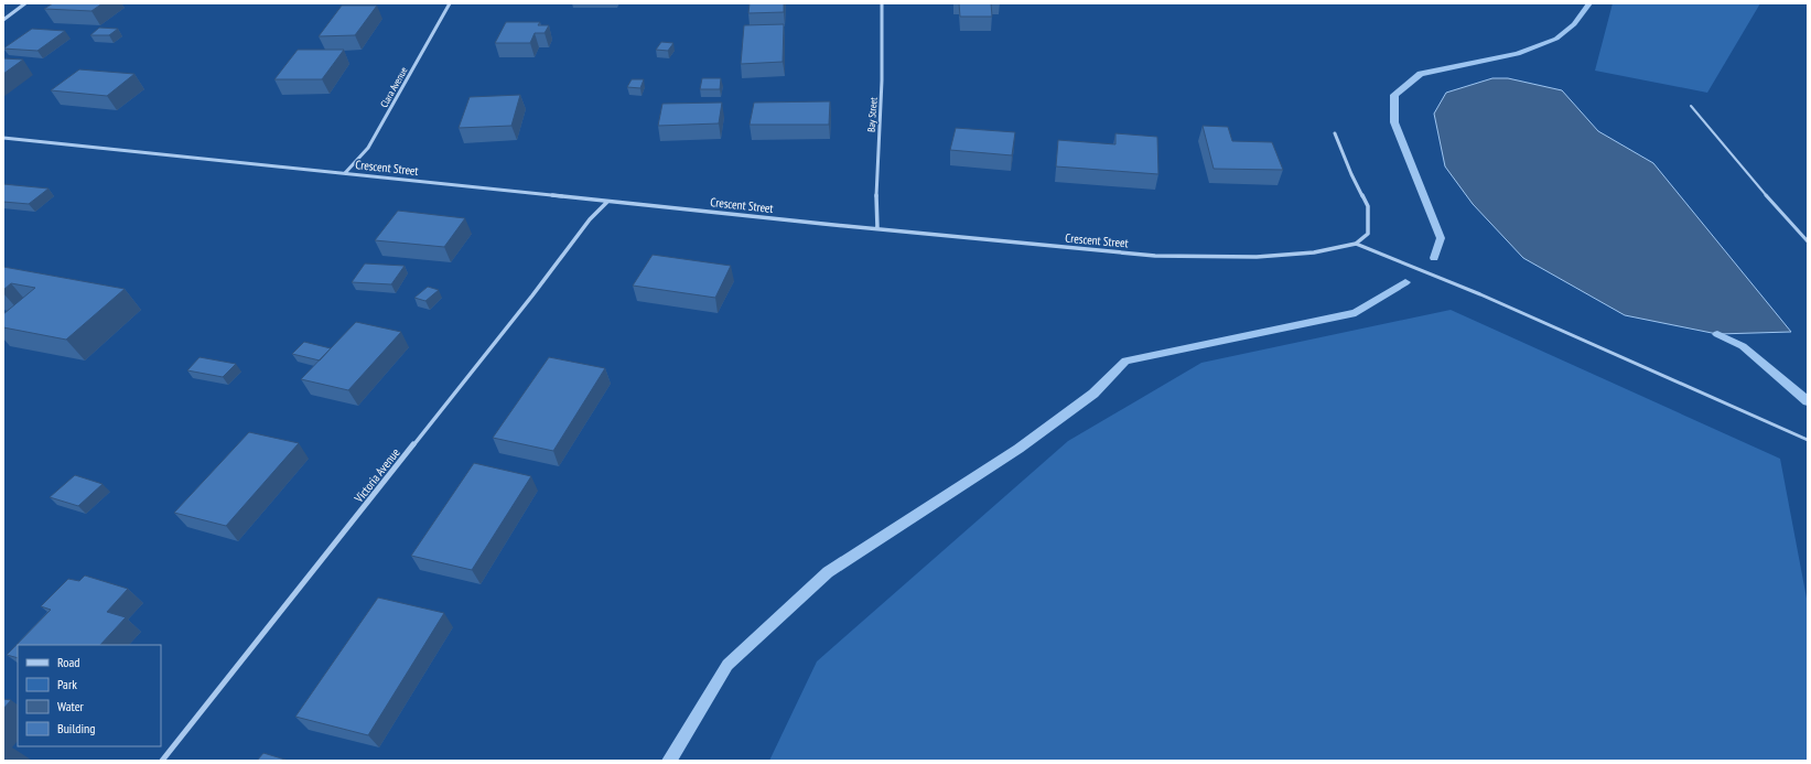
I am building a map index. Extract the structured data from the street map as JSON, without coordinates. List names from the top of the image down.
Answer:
{
  "streets": {
    "street": [
      "Clara Avenue",
      "Bay Street",
      "Crescent Street",
      "Victoria Avenue"
    ]
  },
  "crossings": [
    ["Clara Avenue", "Crescent Street"],
    ["Bay Street", "Crescent Street"],
    ["Crescent Street", "Victoria Avenue"]
  ],
  "legend": [
    "Road",
    "Park",
    "Water",
    "Building"
  ]
}
